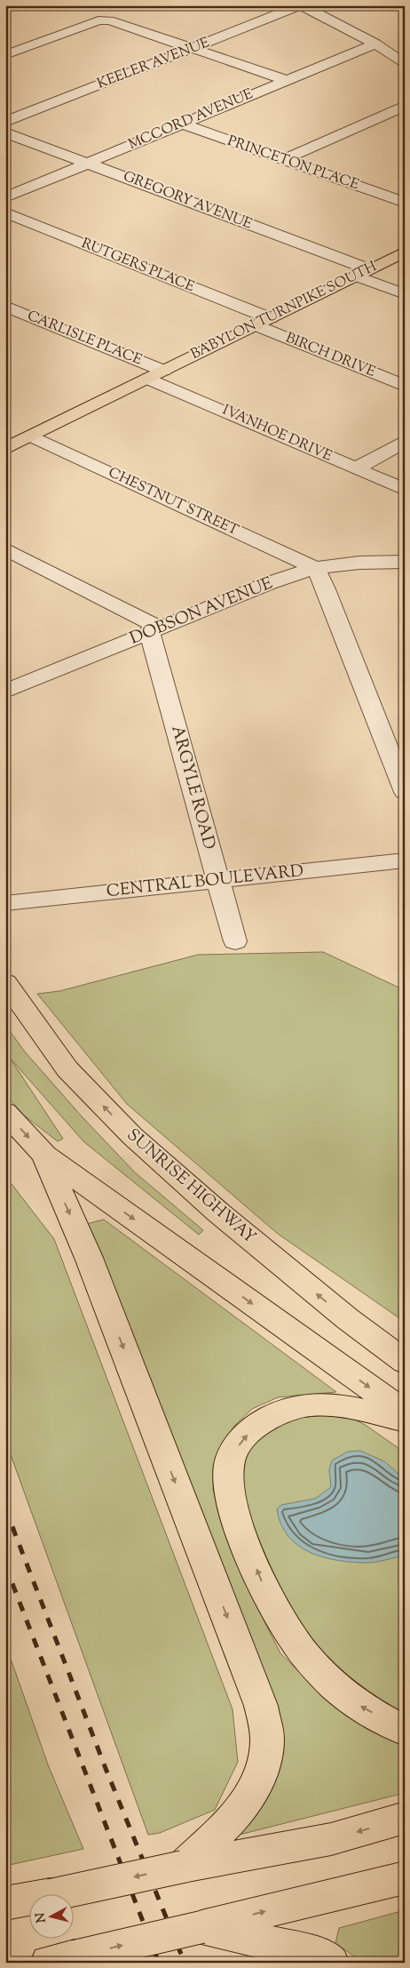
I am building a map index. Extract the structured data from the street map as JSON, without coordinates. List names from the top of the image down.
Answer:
{
  "streets": {
    "main road": ["BABYLON TURNPIKE SOUTH", "SUNRISE HIGHWAY"],
    "street": [
      "KEELER AVENUE",
      "MCCORD AVENUE",
      "PRINCETON PLACE",
      "GREGORY AVENUE",
      "RUTGERS PLACE",
      "CARLISLE PLACE",
      "BIRCH DRIVE",
      "IVANHOE DRIVE",
      "CHESTNUT STREET",
      "DOBSON AVENUE",
      "ARGYLE ROAD",
      "CENTRAL BOULEVARD"
    ]
  },
  "crossings": [
    ["MCCORD AVENUE", "PRINCETON PLACE"],
    ["MCCORD AVENUE", "GREGORY AVENUE"],
    ["GREGORY AVENUE", "BABYLON TURNPIKE SOUTH"],
    ["RUTGERS PLACE", "BABYLON TURNPIKE SOUTH"],
    ["RUTGERS PLACE", "BIRCH DRIVE"],
    ["BABYLON TURNPIKE SOUTH", "CARLISLE PLACE"],
    ["BABYLON TURNPIKE SOUTH", "BIRCH DRIVE"],
    ["BABYLON TURNPIKE SOUTH", "IVANHOE DRIVE"],
    ["BABYLON TURNPIKE SOUTH", "CHESTNUT STREET"],
    ["CARLISLE PLACE", "IVANHOE DRIVE"],
    ["CHESTNUT STREET", "DOBSON AVENUE"],
    ["DOBSON AVENUE", "ARGYLE ROAD"],
    ["ARGYLE ROAD", "CENTRAL BOULEVARD"]
  ],
  "north": "left"
}
